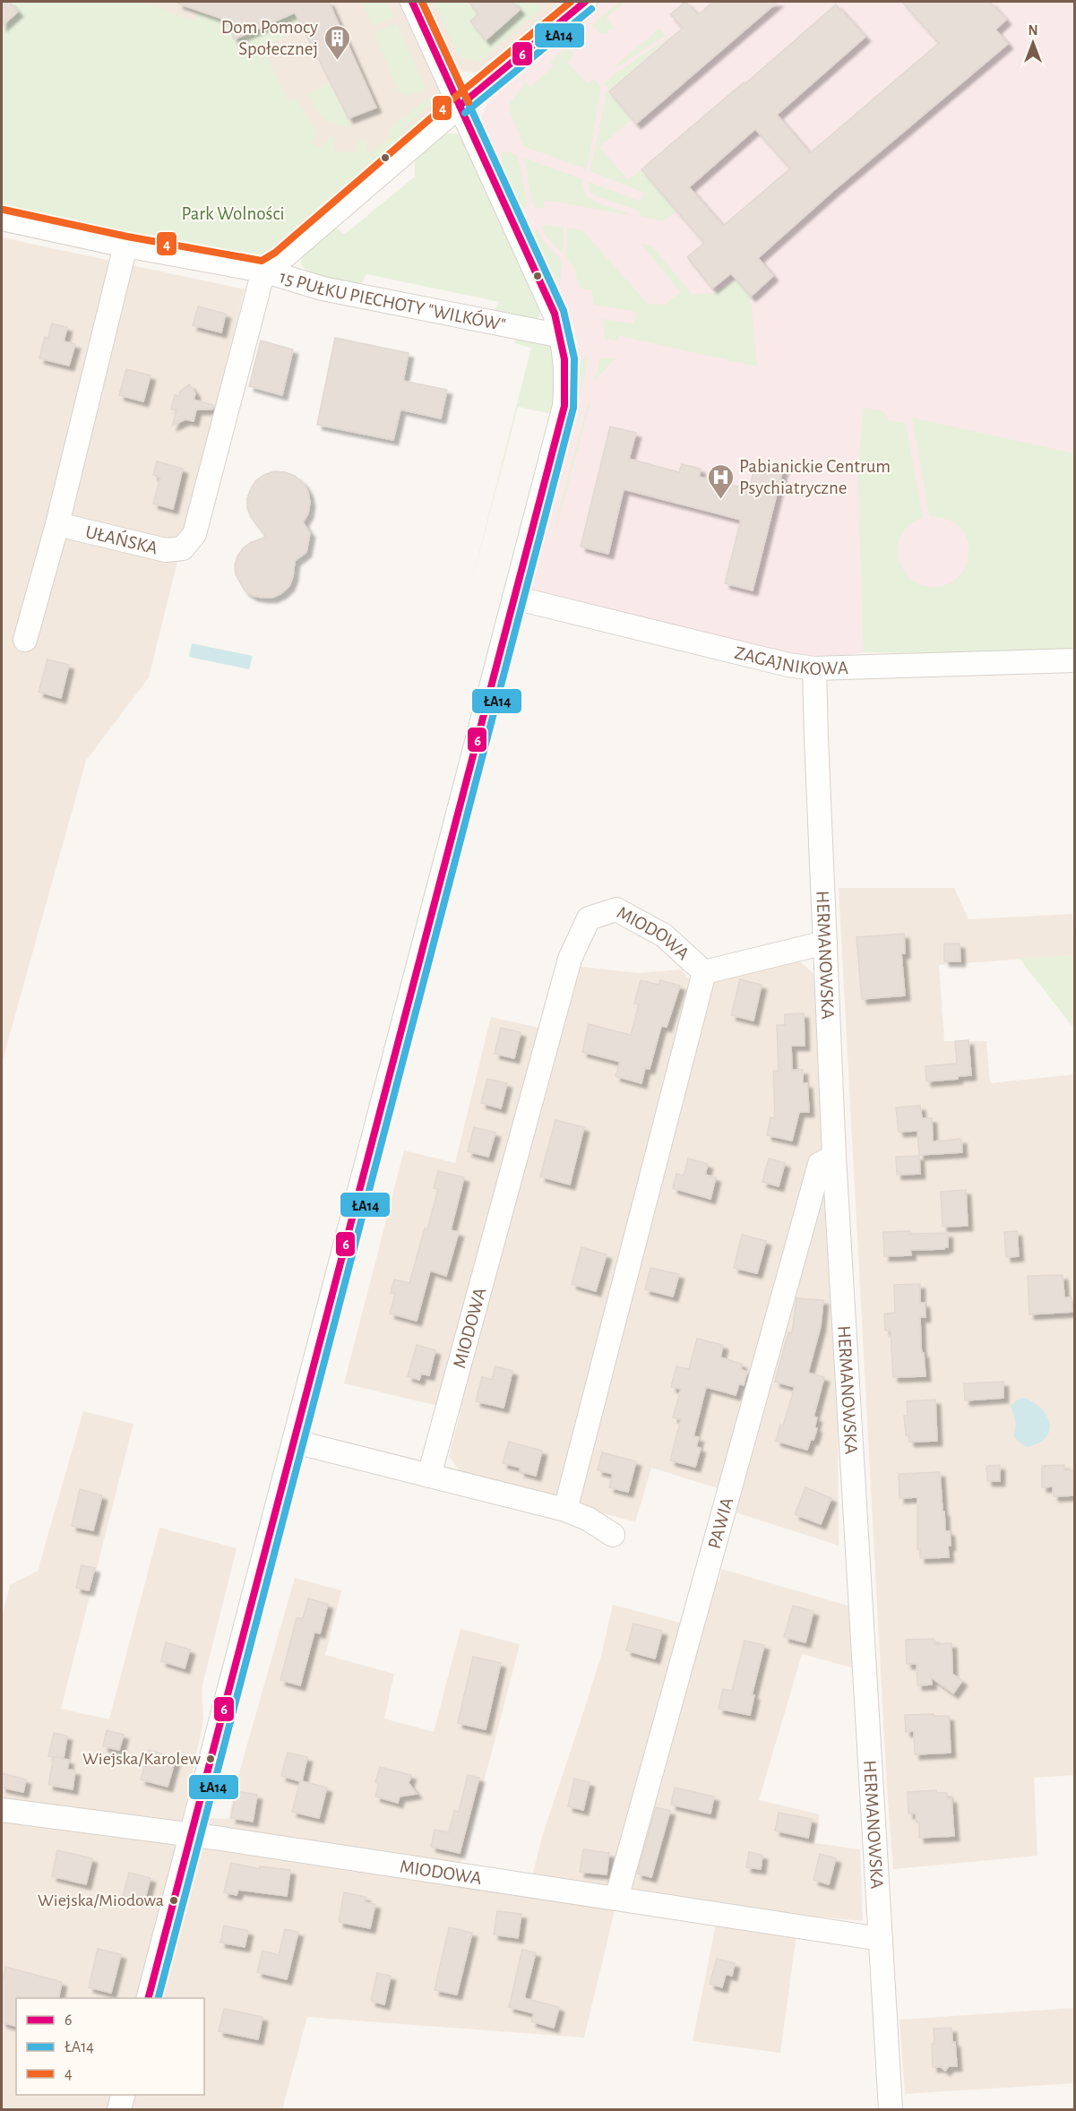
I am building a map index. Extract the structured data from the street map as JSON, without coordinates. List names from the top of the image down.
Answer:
{
  "streets": {
    "street": [
      "15 PUŁKU PIECHOTY \"WILKÓW\"",
      "UŁAŃSKA",
      "ZAGAJNIKOWA",
      "MIODOWA",
      "HERMANOWSKA",
      "PAWIA"
    ]
  },
  "crossings": [
    ["15 PUŁKU PIECHOTY \"WILKÓW\"", "UŁAŃSKA"],
    ["ZAGAJNIKOWA", "HERMANOWSKA"],
    ["MIODOWA", "HERMANOWSKA"],
    ["MIODOWA", "PAWIA"],
    ["HERMANOWSKA", "PAWIA"]
  ],
  "parks": ["Park Wolności"],
  "places": {
    "building": ["Dom Pomocy Społecznej"],
    "hospital": ["Pabianickie Centrum Psychiatryczne"],
    "other": ["Wiejska/Karolew", "Wiejska/Miodowa"]
  },
  "lines": ["transit line 6", "transit line ŁA14", "transit line 4"],
  "legend": ["6", "ŁA14", "4"],
  "north": "top"
}
